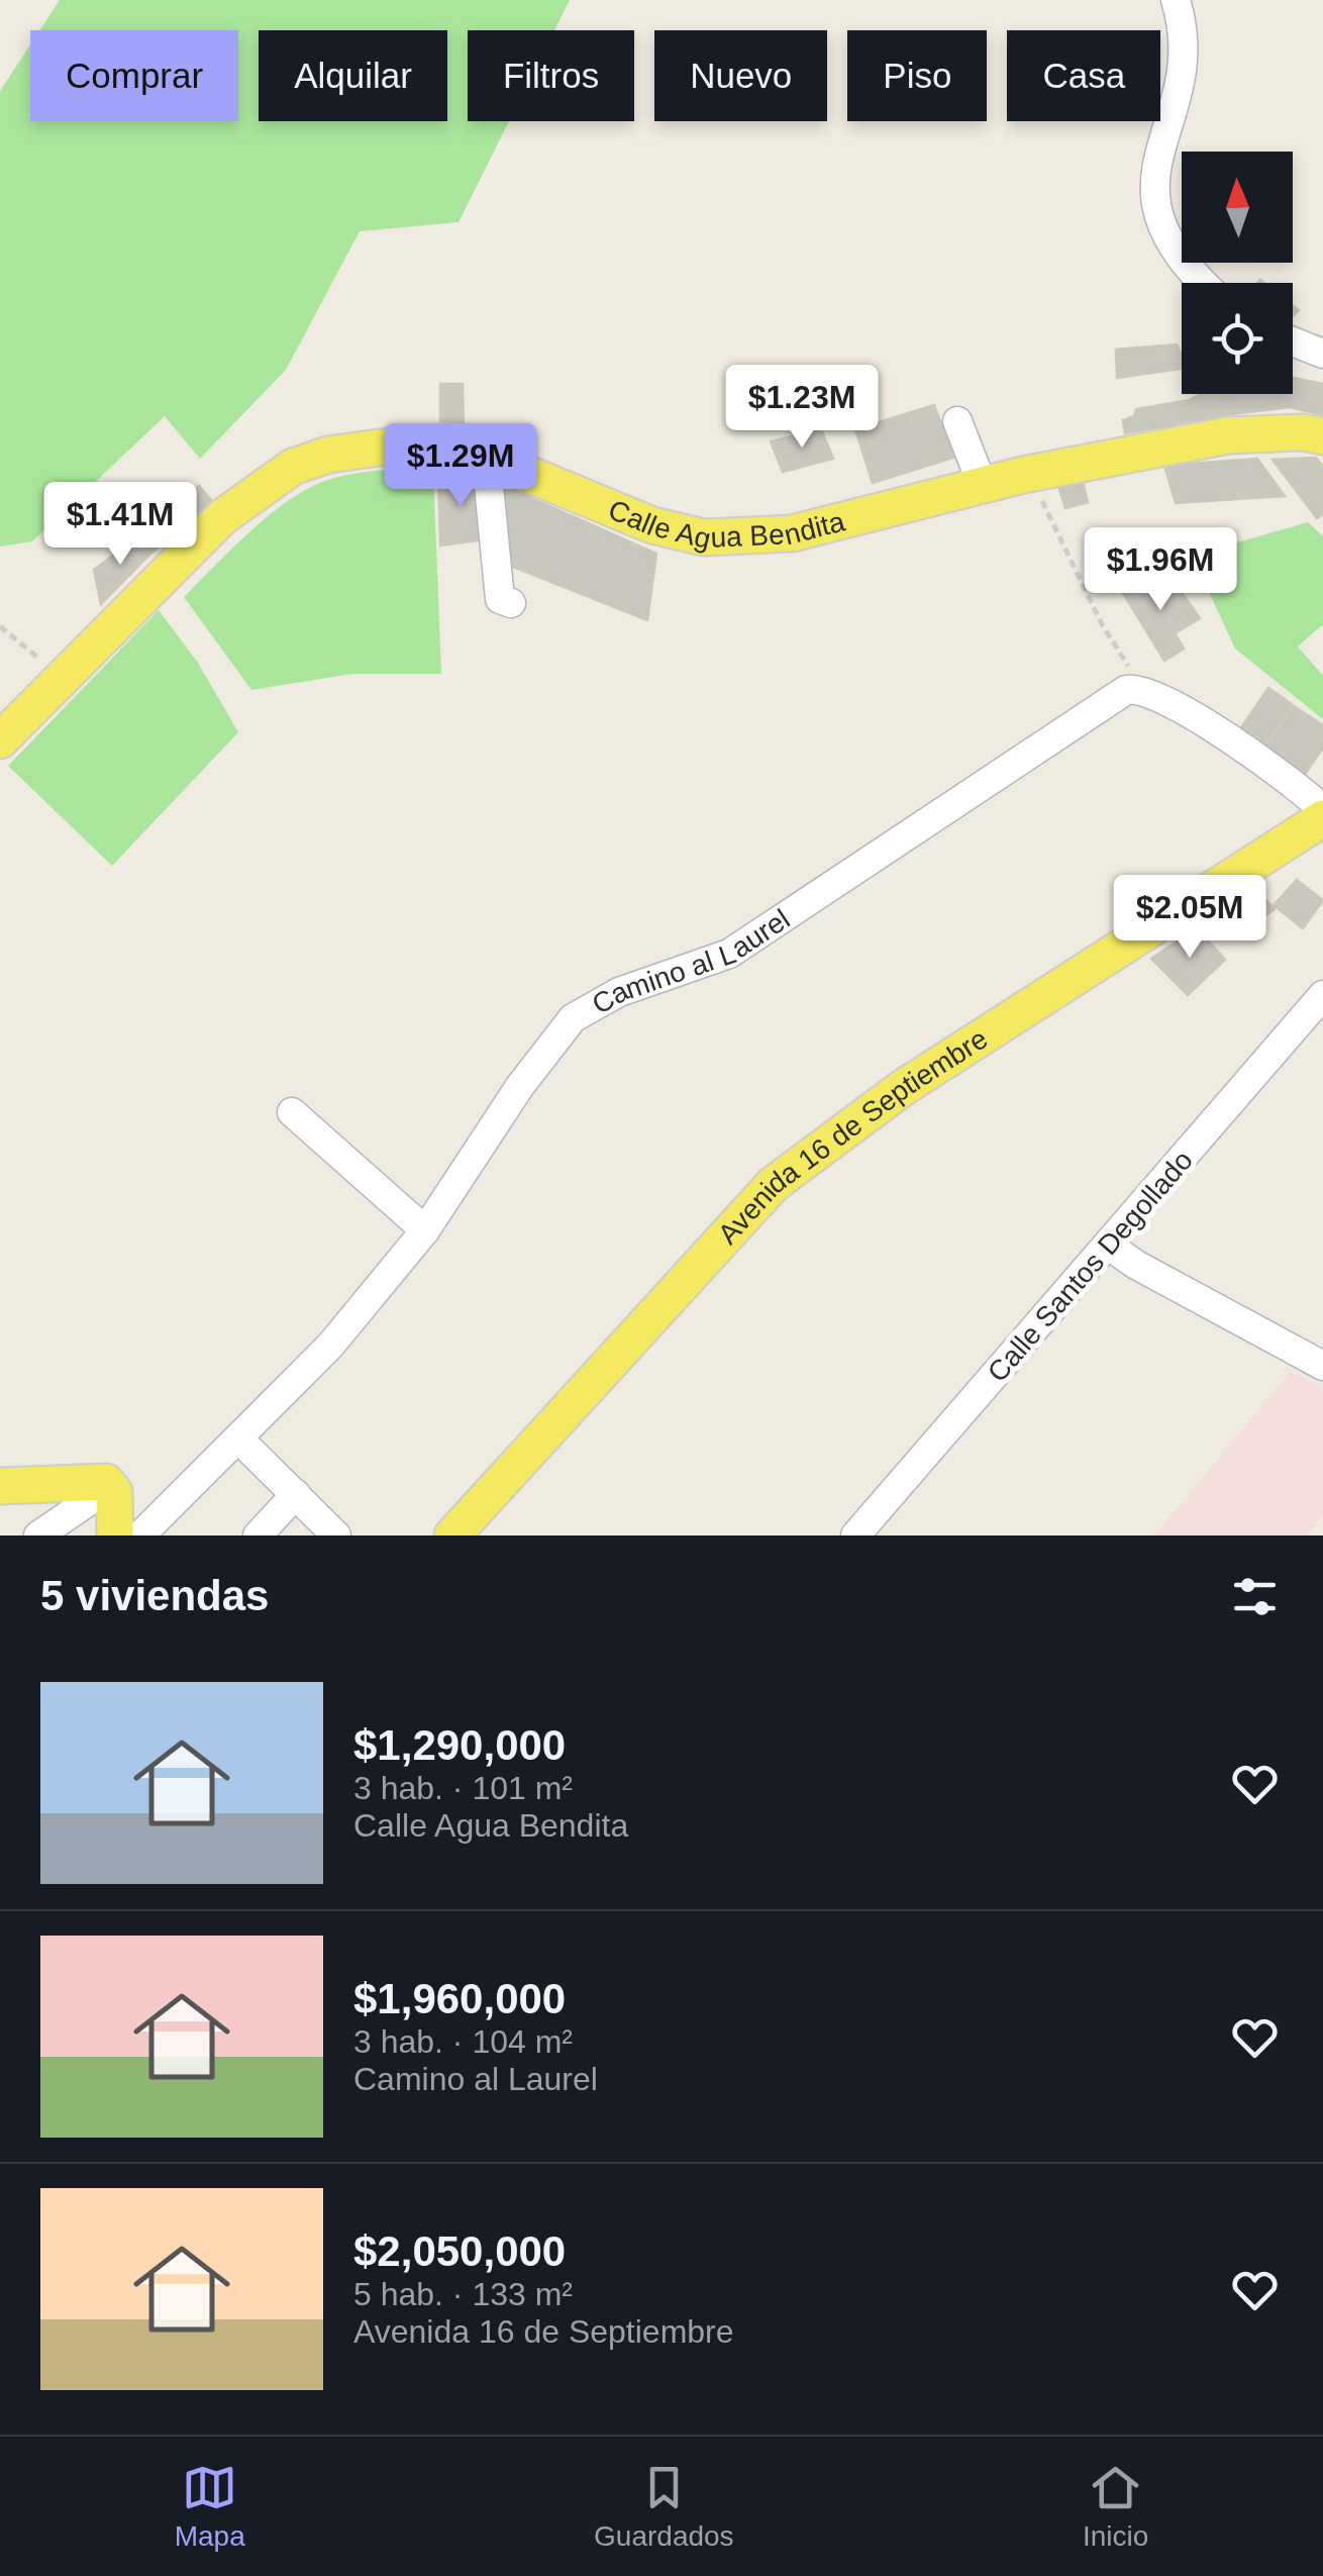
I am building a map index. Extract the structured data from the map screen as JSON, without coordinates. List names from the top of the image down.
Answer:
{
  "streets": {
    "main road": ["Calle Agua Bendita", "Avenida 16 de Septiembre"],
    "street": ["Camino al Laurel", "Calle Santos Degollado"]
  },
  "north": "top",
  "page": {
    "chip": [
      "Comprar",
      "Alquilar",
      "Filtros",
      "Nuevo",
      "Piso",
      "Casa"
    ],
    "price": [
      "$1.23M",
      "$1.29M",
      "$1.41M",
      "$1.96M",
      "$2.05M"
    ],
    "heading": "5 viviendas",
    "list": [
      {
        "name": "$1,290,000",
        "note": "3 hab. · 101 m² · Calle Agua Bendita"
      },
      {
        "name": "$1,960,000",
        "note": "3 hab. · 104 m² · Camino al Laurel"
      },
      {
        "name": "$2,050,000",
        "note": "5 hab. · 133 m² · Avenida 16 de Septiembre"
      }
    ],
    "tabs": ["Mapa", "Guardados", "Inicio"]
  }
}
